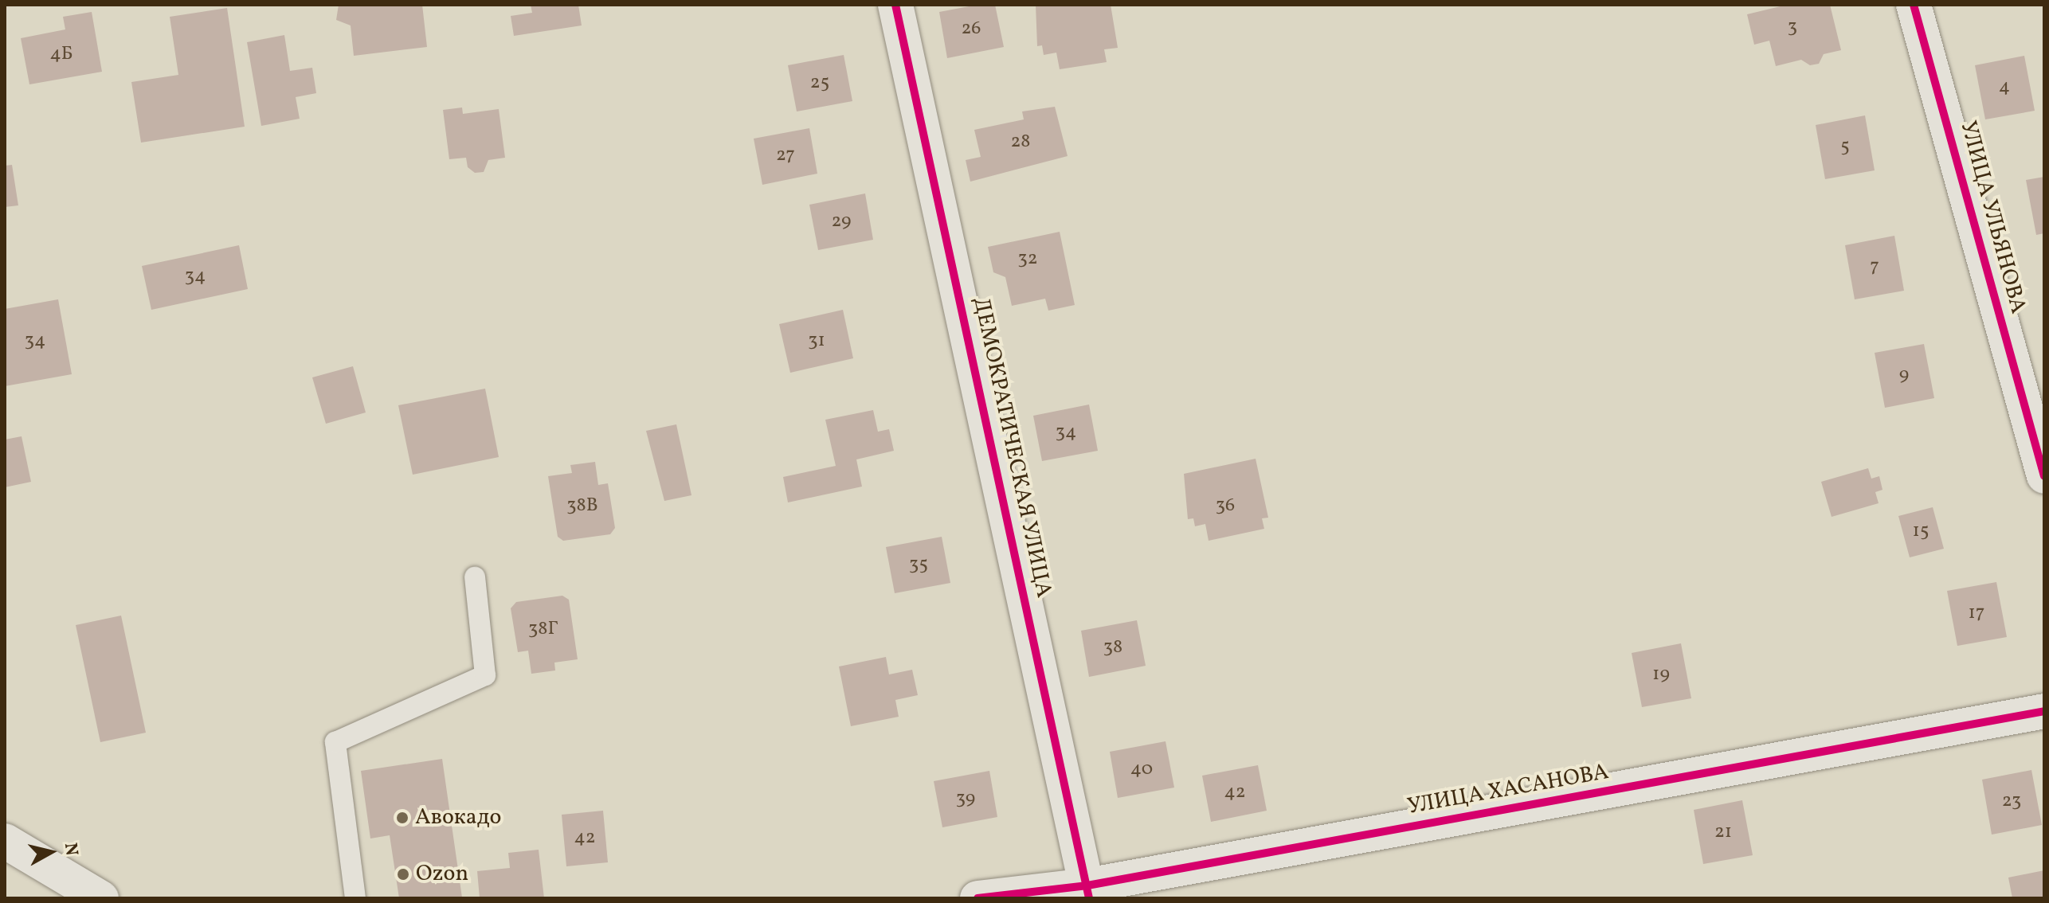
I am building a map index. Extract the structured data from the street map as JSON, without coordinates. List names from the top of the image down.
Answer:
{
  "streets": {
    "street": ["УЛИЦА УЛЬЯНОВА", "ДЕМОКРАТИЧЕСКАЯ УЛИЦА", "УЛИЦА ХАСАНОВА"]
  },
  "crossings": [
    ["ДЕМОКРАТИЧЕСКАЯ УЛИЦА", "УЛИЦА ХАСАНОВА"]
  ],
  "places": ["Авокадо", "Ozon"],
  "house_numbers": [
    "3",
    "26",
    "4Б",
    "25",
    "4",
    "28",
    "5",
    "27",
    "29",
    "32",
    "7",
    "34",
    "34",
    "31",
    "9",
    "34",
    "38В",
    "36",
    "15",
    "35",
    "17",
    "38Г",
    "38",
    "19",
    "40",
    "42",
    "39",
    "23",
    "21",
    "42"
  ],
  "north": "right"
}
